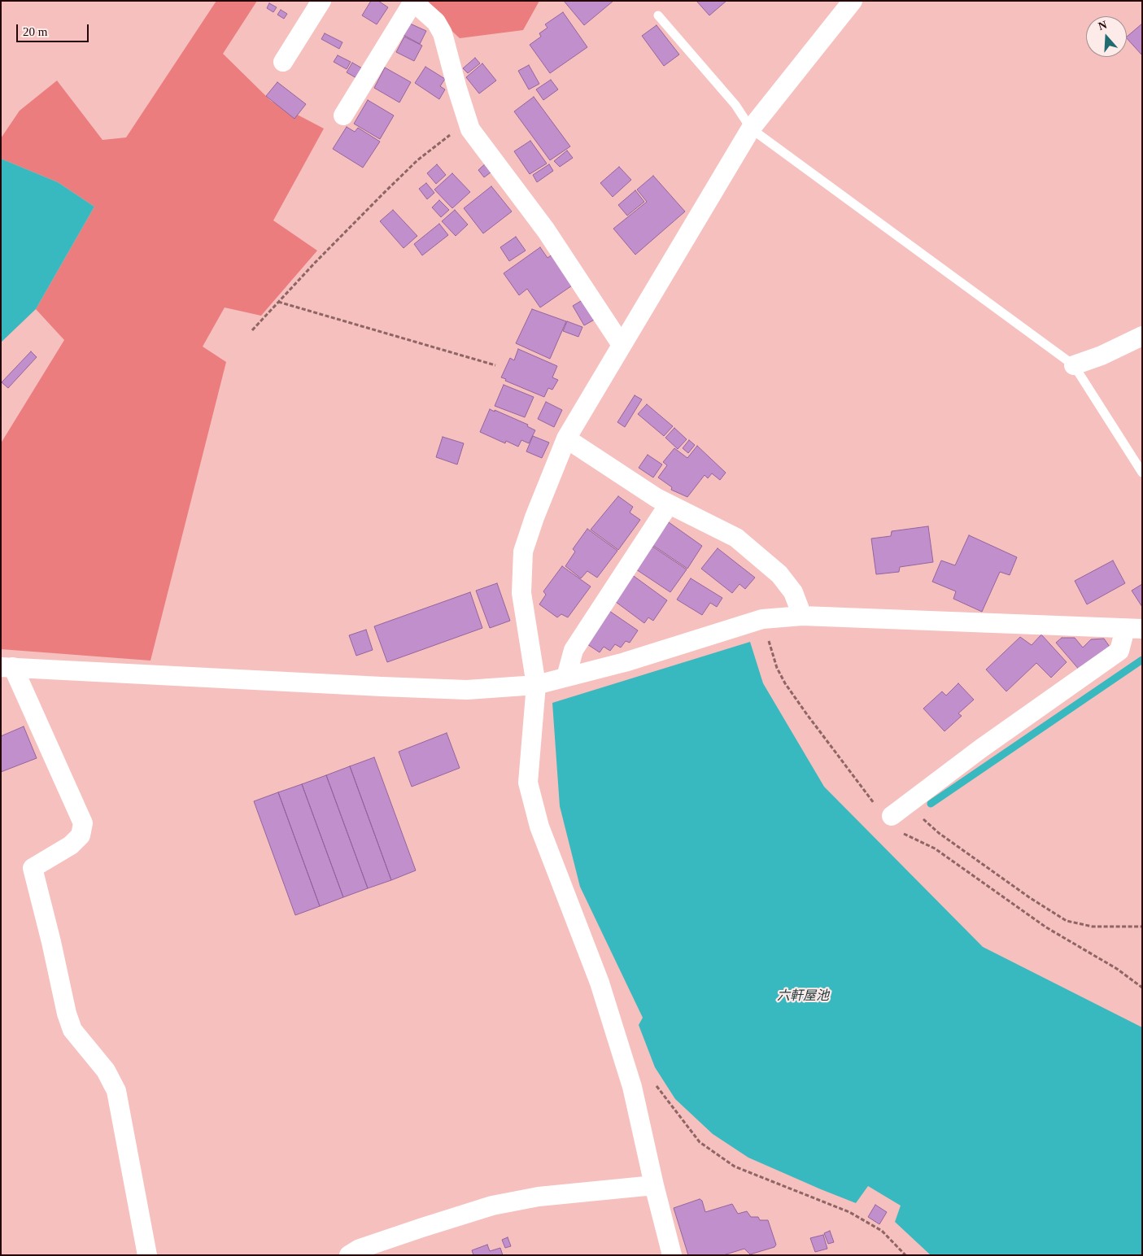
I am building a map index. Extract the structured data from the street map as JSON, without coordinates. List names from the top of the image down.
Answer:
{
  "water": ["六軒屋池"],
  "scale_bar": "20 m",
  "north": "top"
}
